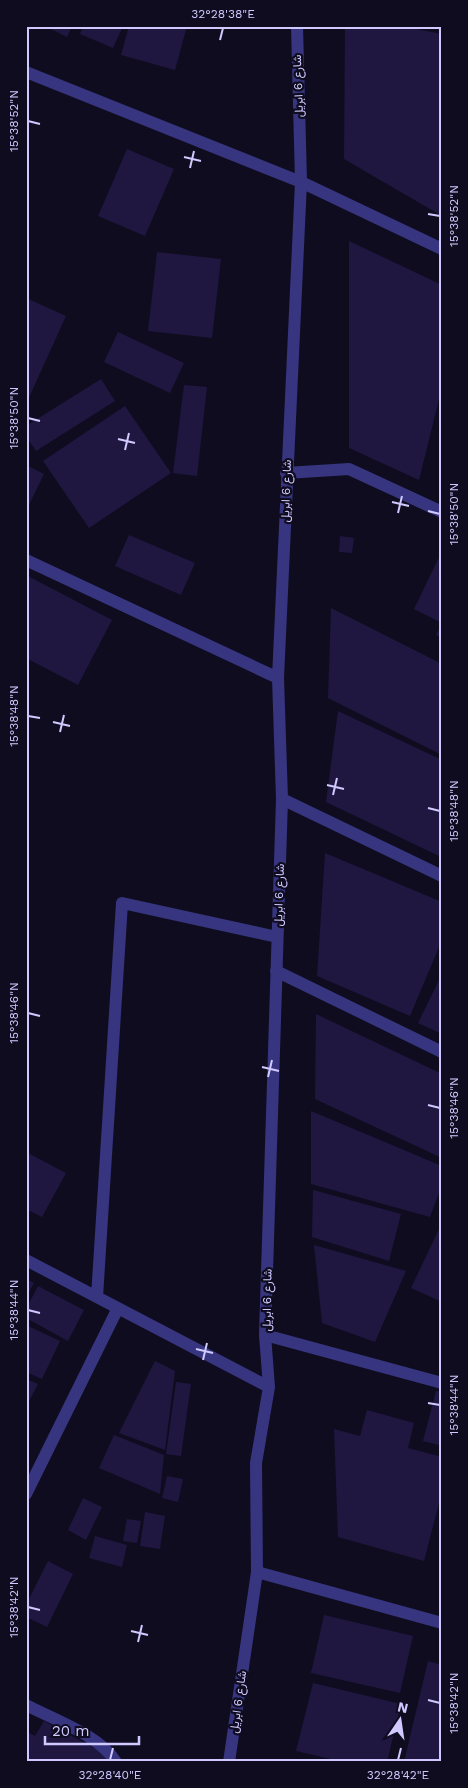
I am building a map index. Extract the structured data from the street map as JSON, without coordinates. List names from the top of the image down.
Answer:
{
  "streets": {
    "street": ["شارع 6 ابريل"]
  },
  "scale_bar": "20 m",
  "north": "top",
  "coordinates": [
    "32°28'38\"E",
    "15°38'52\"N",
    "15°38'50\"N",
    "15°38'48\"N",
    "15°38'46\"N",
    "15°38'44\"N",
    "15°38'42\"N",
    "32°28'40\"E",
    "32°28'42\"E"
  ]
}
